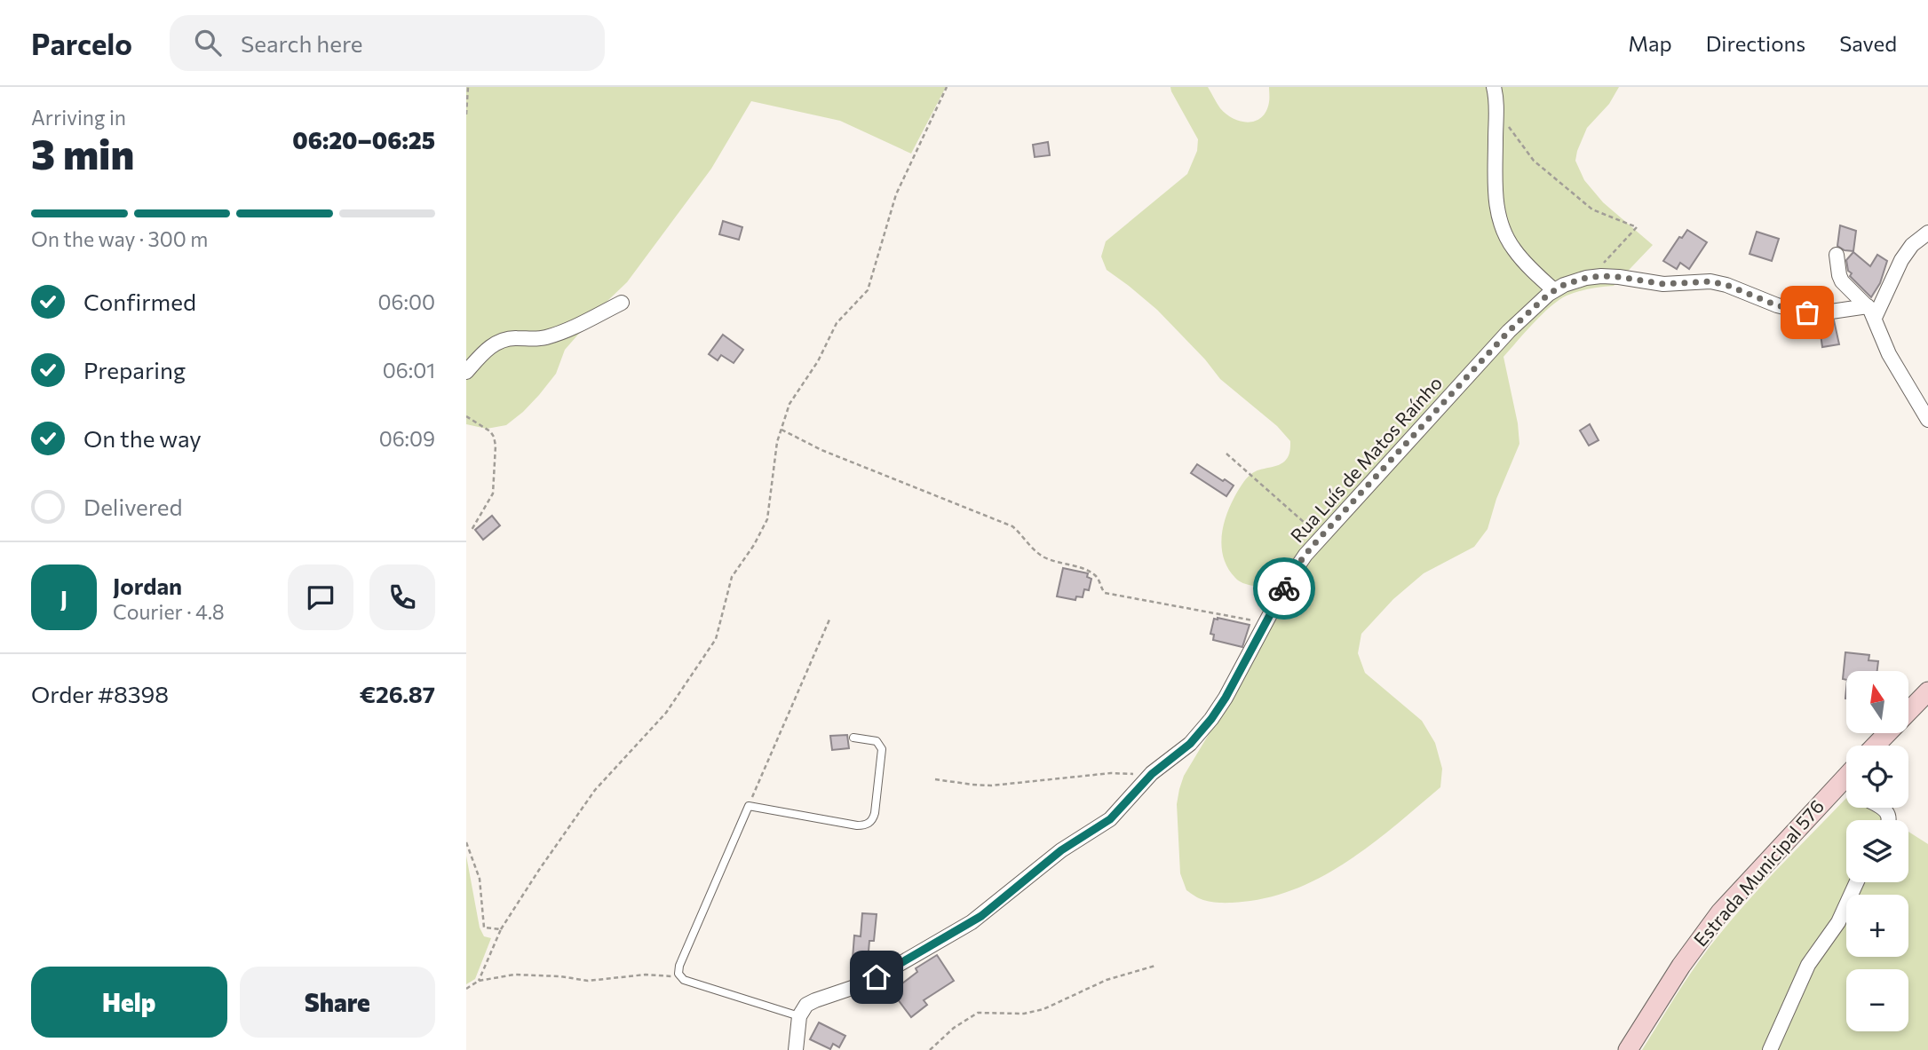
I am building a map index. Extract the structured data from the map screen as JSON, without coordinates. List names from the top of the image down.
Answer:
{
  "streets": {
    "main road": ["Estrada Municipal 576"],
    "street": ["Rua Luís de Matos Raínho"]
  },
  "north": "top",
  "page": {
    "header": "Parcelo",
    "search": "Search here",
    "nav": ["Map", "Directions", "Saved"],
    "heading": ["3 min", "Arriving in", "06:20–06:25"],
    "panel": [
      "Jordan",
      "Courier · 4.8",
      "Order #8398",
      "€26.87"
    ],
    "bar": "On the way · 300 m",
    "list": [
      ["Confirmed", "06:00"],
      ["Preparing", "06:01"],
      ["On the way", "06:09"],
      "Delivered"
    ],
    "round": "J",
    "map_buttons": ["+", "−"],
    "buttons": ["Help", "Share"]
  }
}
